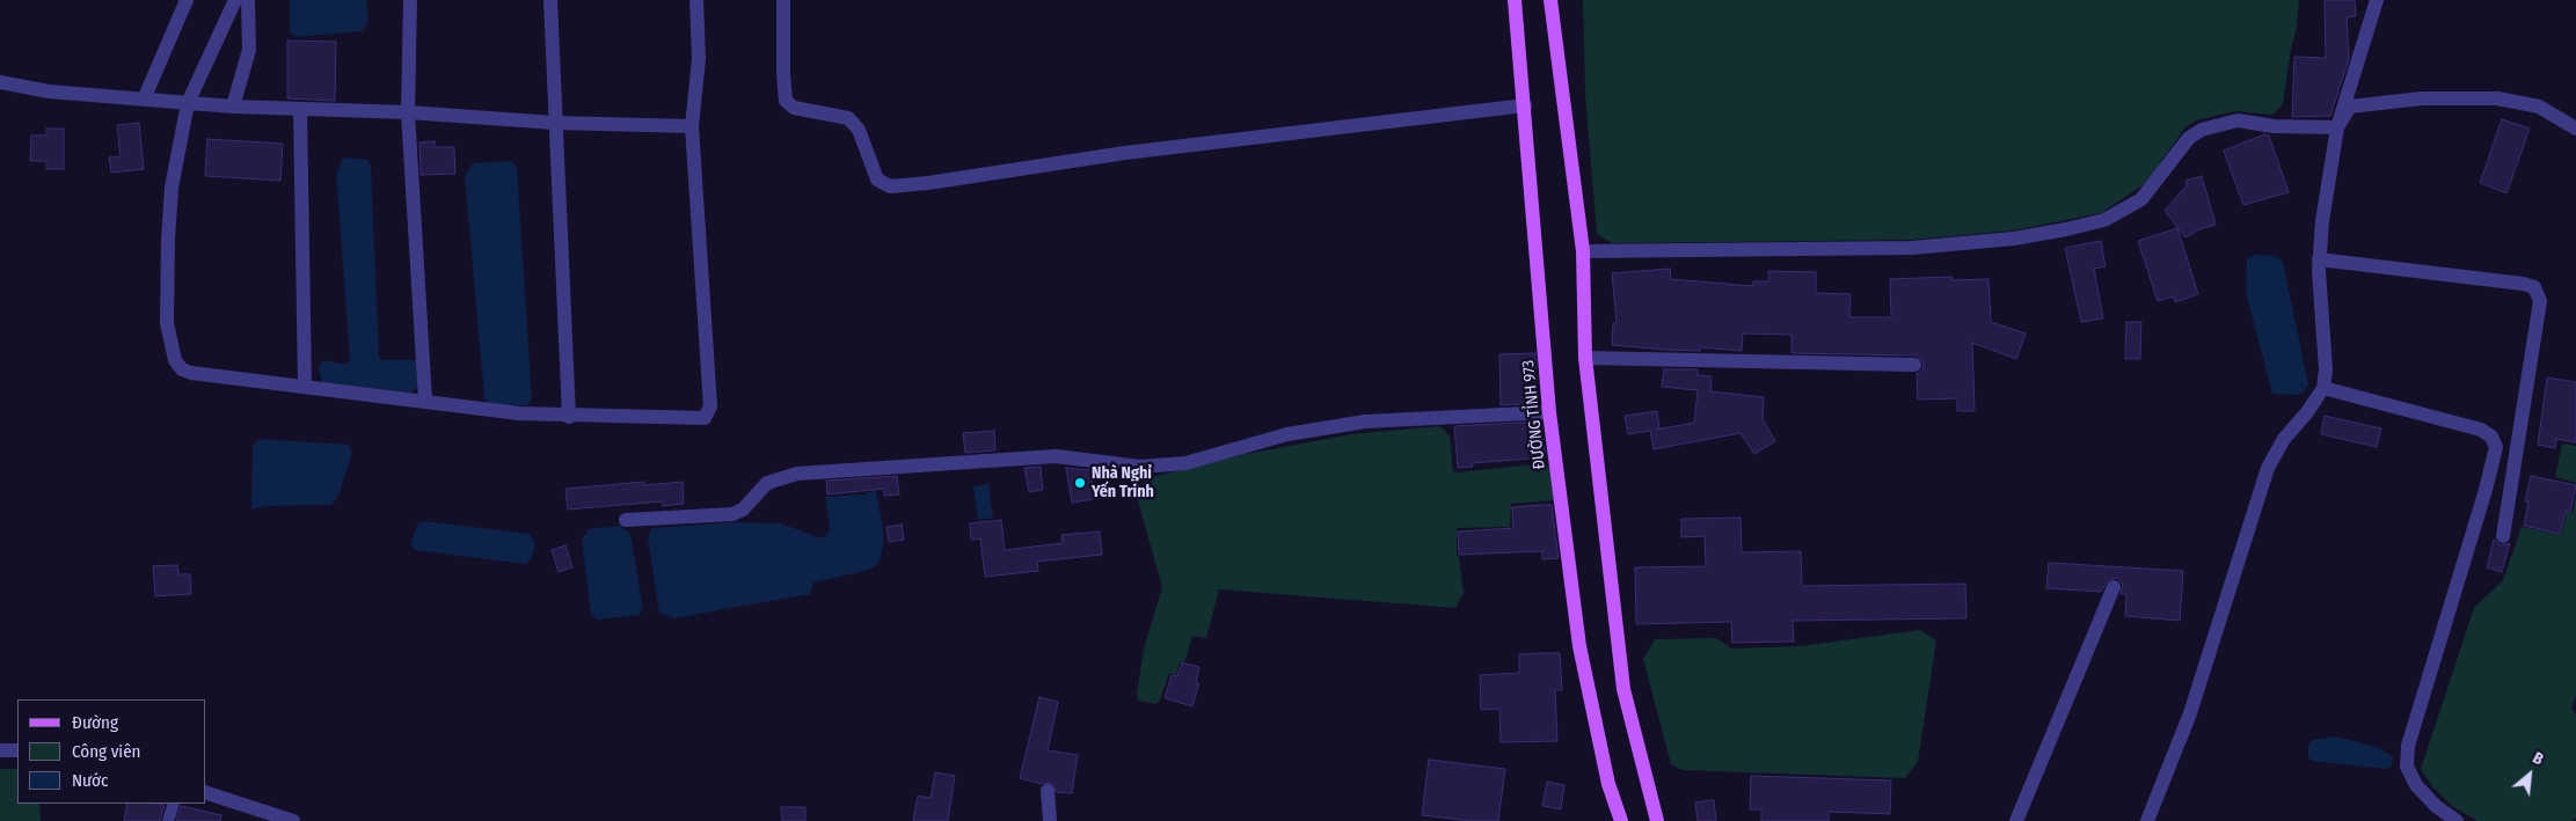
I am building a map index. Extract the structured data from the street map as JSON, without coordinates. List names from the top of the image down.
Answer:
{
  "streets": {
    "main road": ["ĐƯỜNG TỈNH 973"]
  },
  "places": ["Nhà Nghỉ Yến Trinh"],
  "legend": ["Đường", "Công viên", "Nước"],
  "north": "top right"
}
